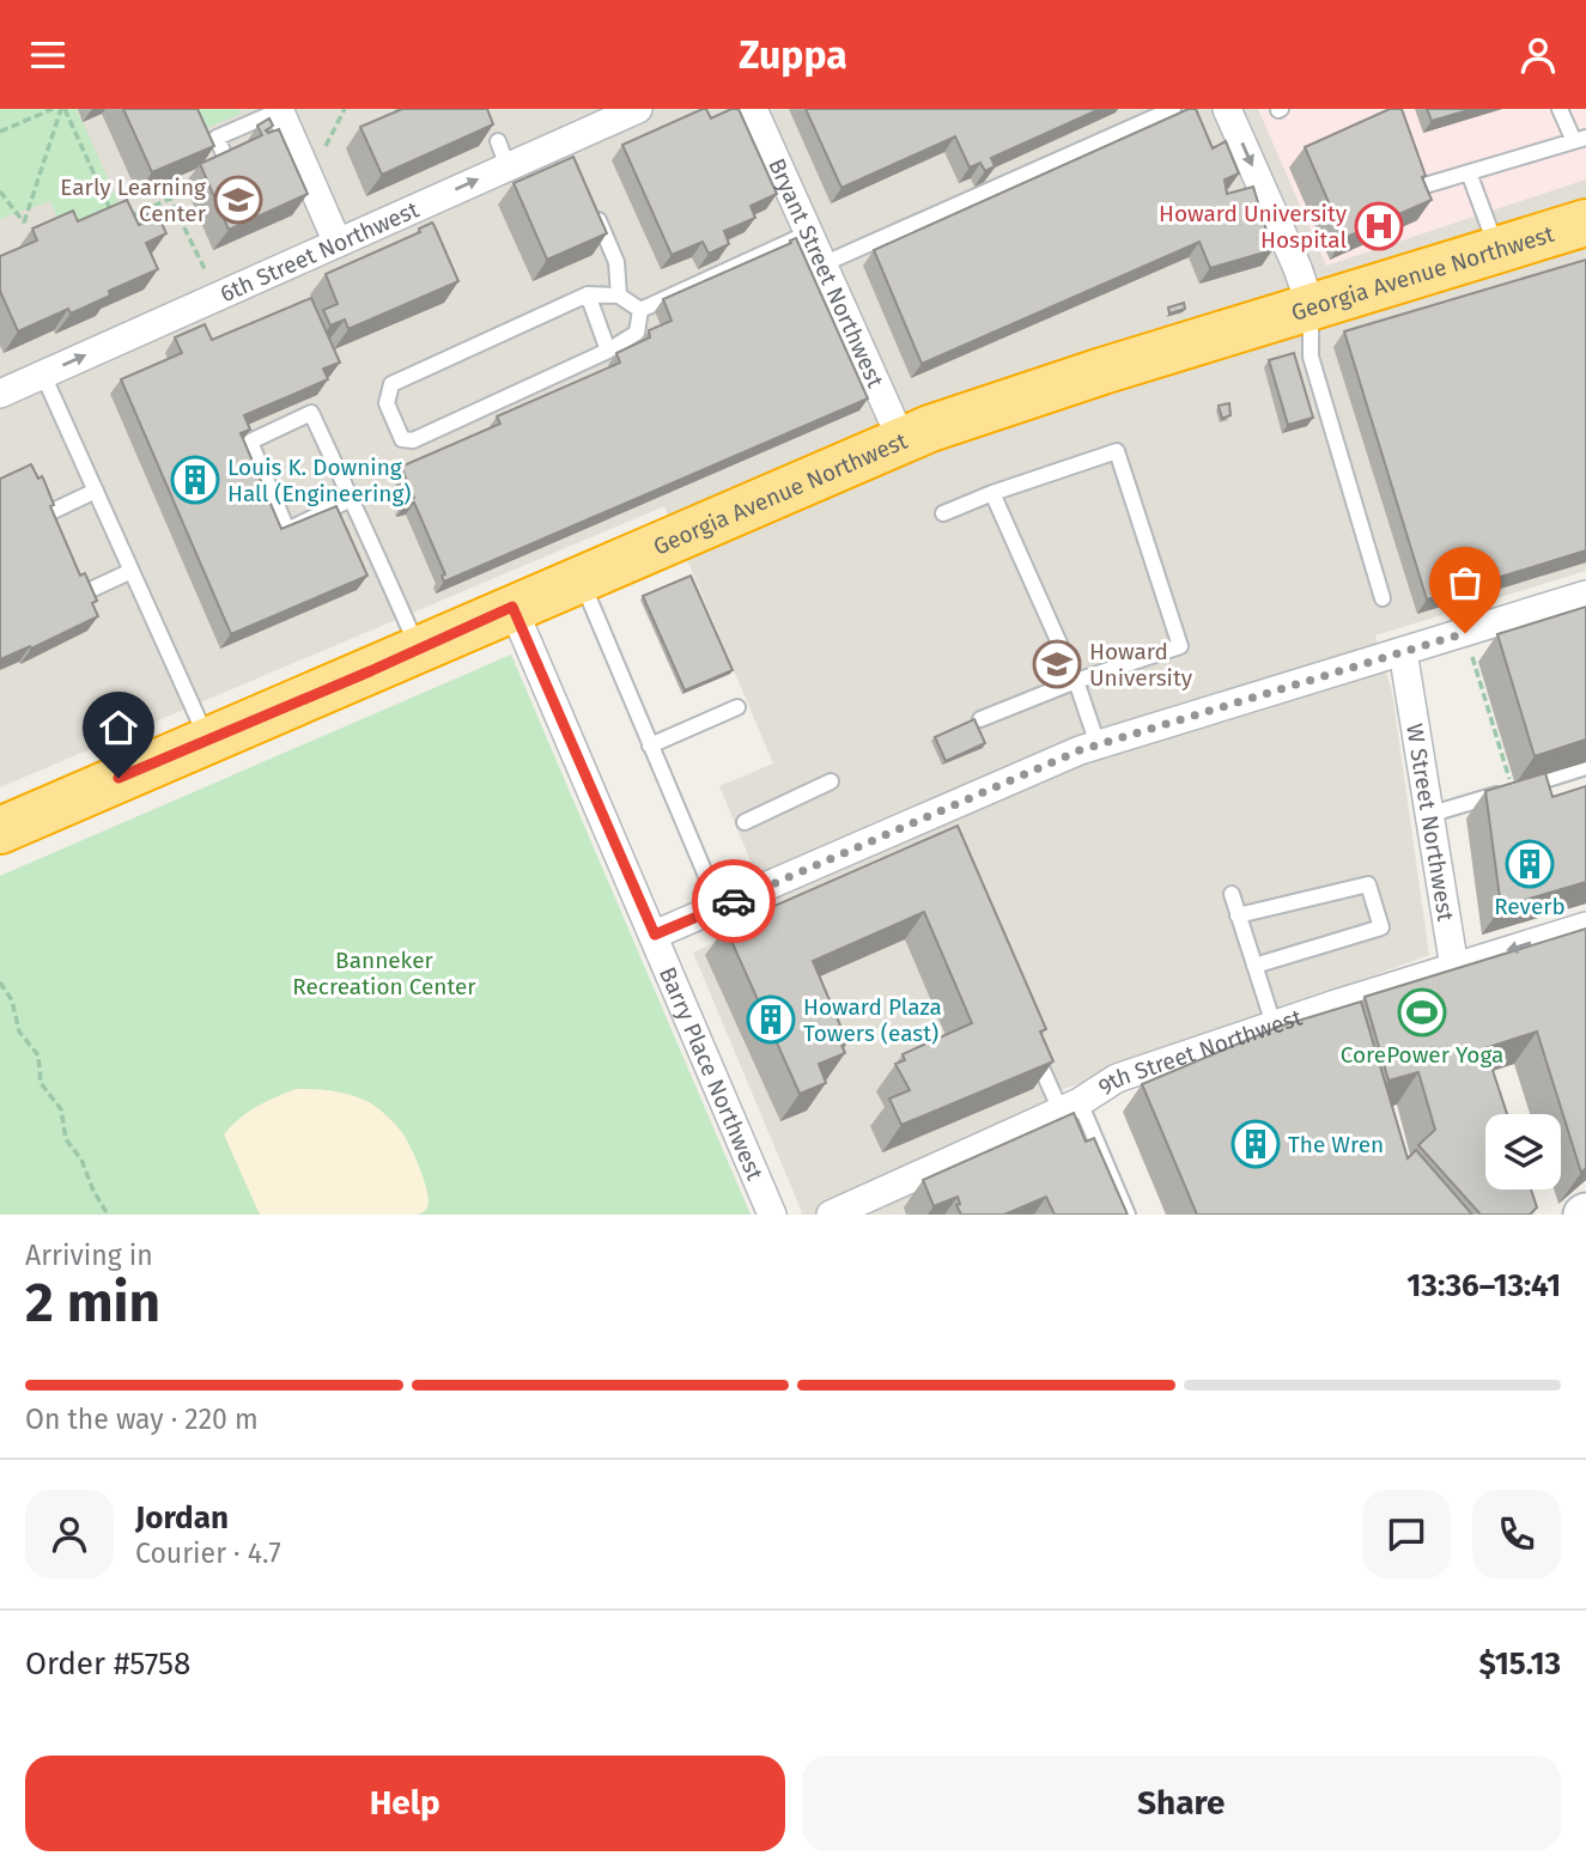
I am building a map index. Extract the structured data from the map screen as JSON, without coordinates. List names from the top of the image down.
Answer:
{
  "streets": {
    "highway": ["Georgia Avenue Northwest"],
    "street": [
      "6th Street Northwest",
      "Bryant Street Northwest",
      "W Street Northwest",
      "9th Street Northwest",
      "Barry Place Northwest"
    ]
  },
  "crossings": [
    ["Georgia Avenue Northwest", "Bryant Street Northwest"],
    ["Georgia Avenue Northwest", "Barry Place Northwest"],
    ["W Street Northwest", "9th Street Northwest"]
  ],
  "one_way": ["6th Street Northwest"],
  "parks": ["Banneker Recreation Center"],
  "places": {
    "school or university": ["Early Learning Center", "Howard University"],
    "hospital": ["Howard University Hospital"],
    "building": [
      "Louis K. Downing Hall (Engineering)",
      "Reverb",
      "Howard Plaza Towers (east)",
      "The Wren"
    ],
    "sports": ["CorePower Yoga"]
  },
  "page": {
    "header": "Zuppa",
    "heading": ["2 min", "Arriving in", "13:36–13:41"],
    "panel": [
      "Jordan",
      "Courier · 4.7",
      "Order #5758",
      "$15.13"
    ],
    "bar": "On the way · 220 m",
    "buttons": ["Help", "Share"]
  }
}
